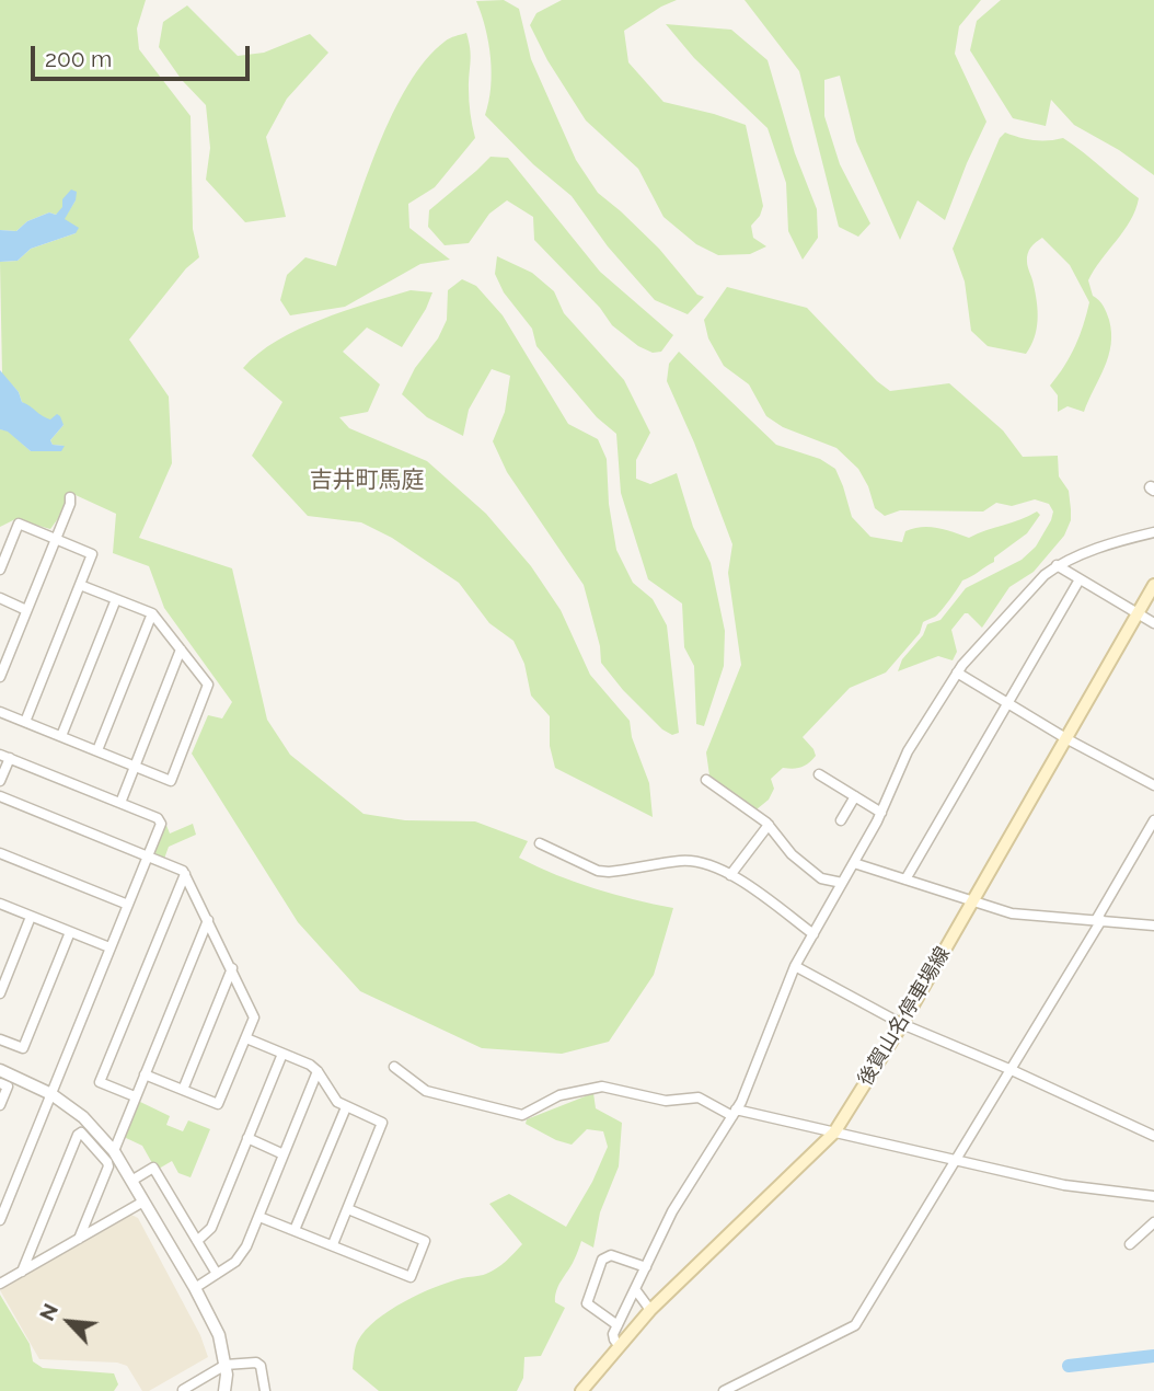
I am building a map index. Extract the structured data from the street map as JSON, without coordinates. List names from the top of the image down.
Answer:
{
  "streets": {
    "main road": ["後賀山名停車場線"]
  },
  "districts": ["吉井町馬庭"],
  "scale_bar": "200 m",
  "north": "top left"
}
